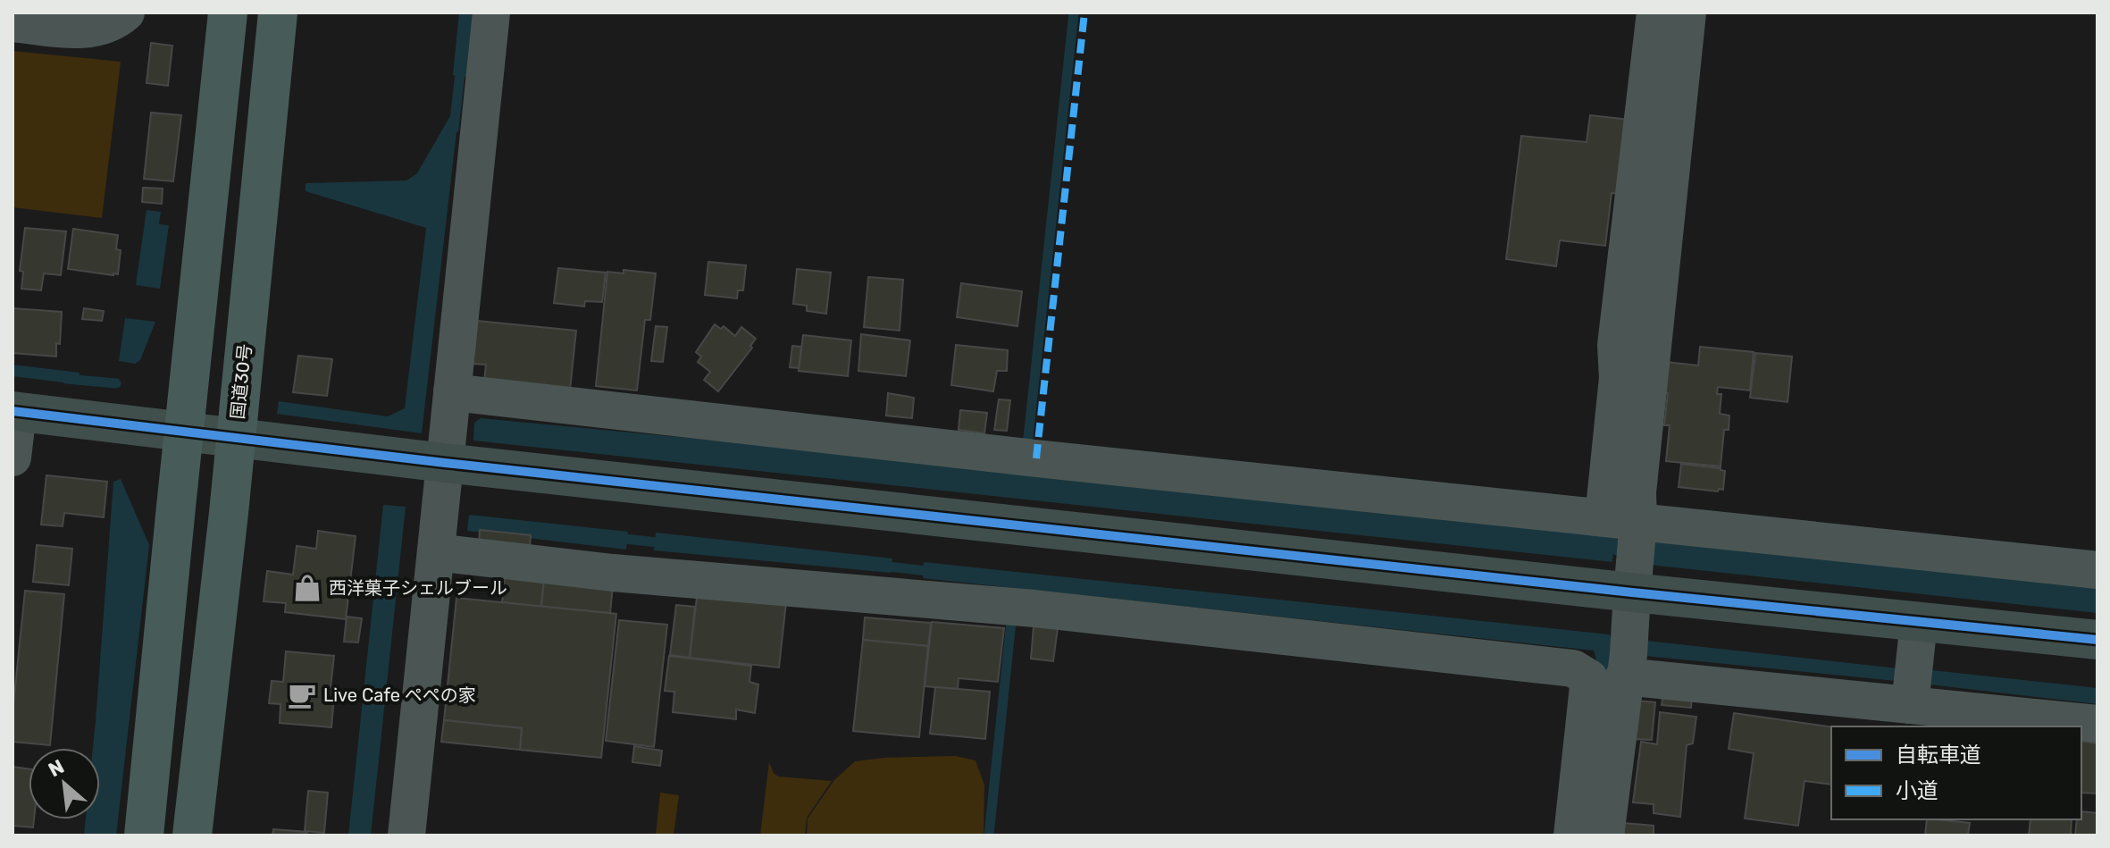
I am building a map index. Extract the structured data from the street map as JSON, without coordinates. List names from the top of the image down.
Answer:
{
  "streets": {
    "highway": ["国道30号"]
  },
  "places": {
    "shop": ["西洋菓子シェルブール"],
    "cafe": ["Live Cafe ペペの家"]
  },
  "legend": ["自転車道", "小道"],
  "north": "top left"
}
